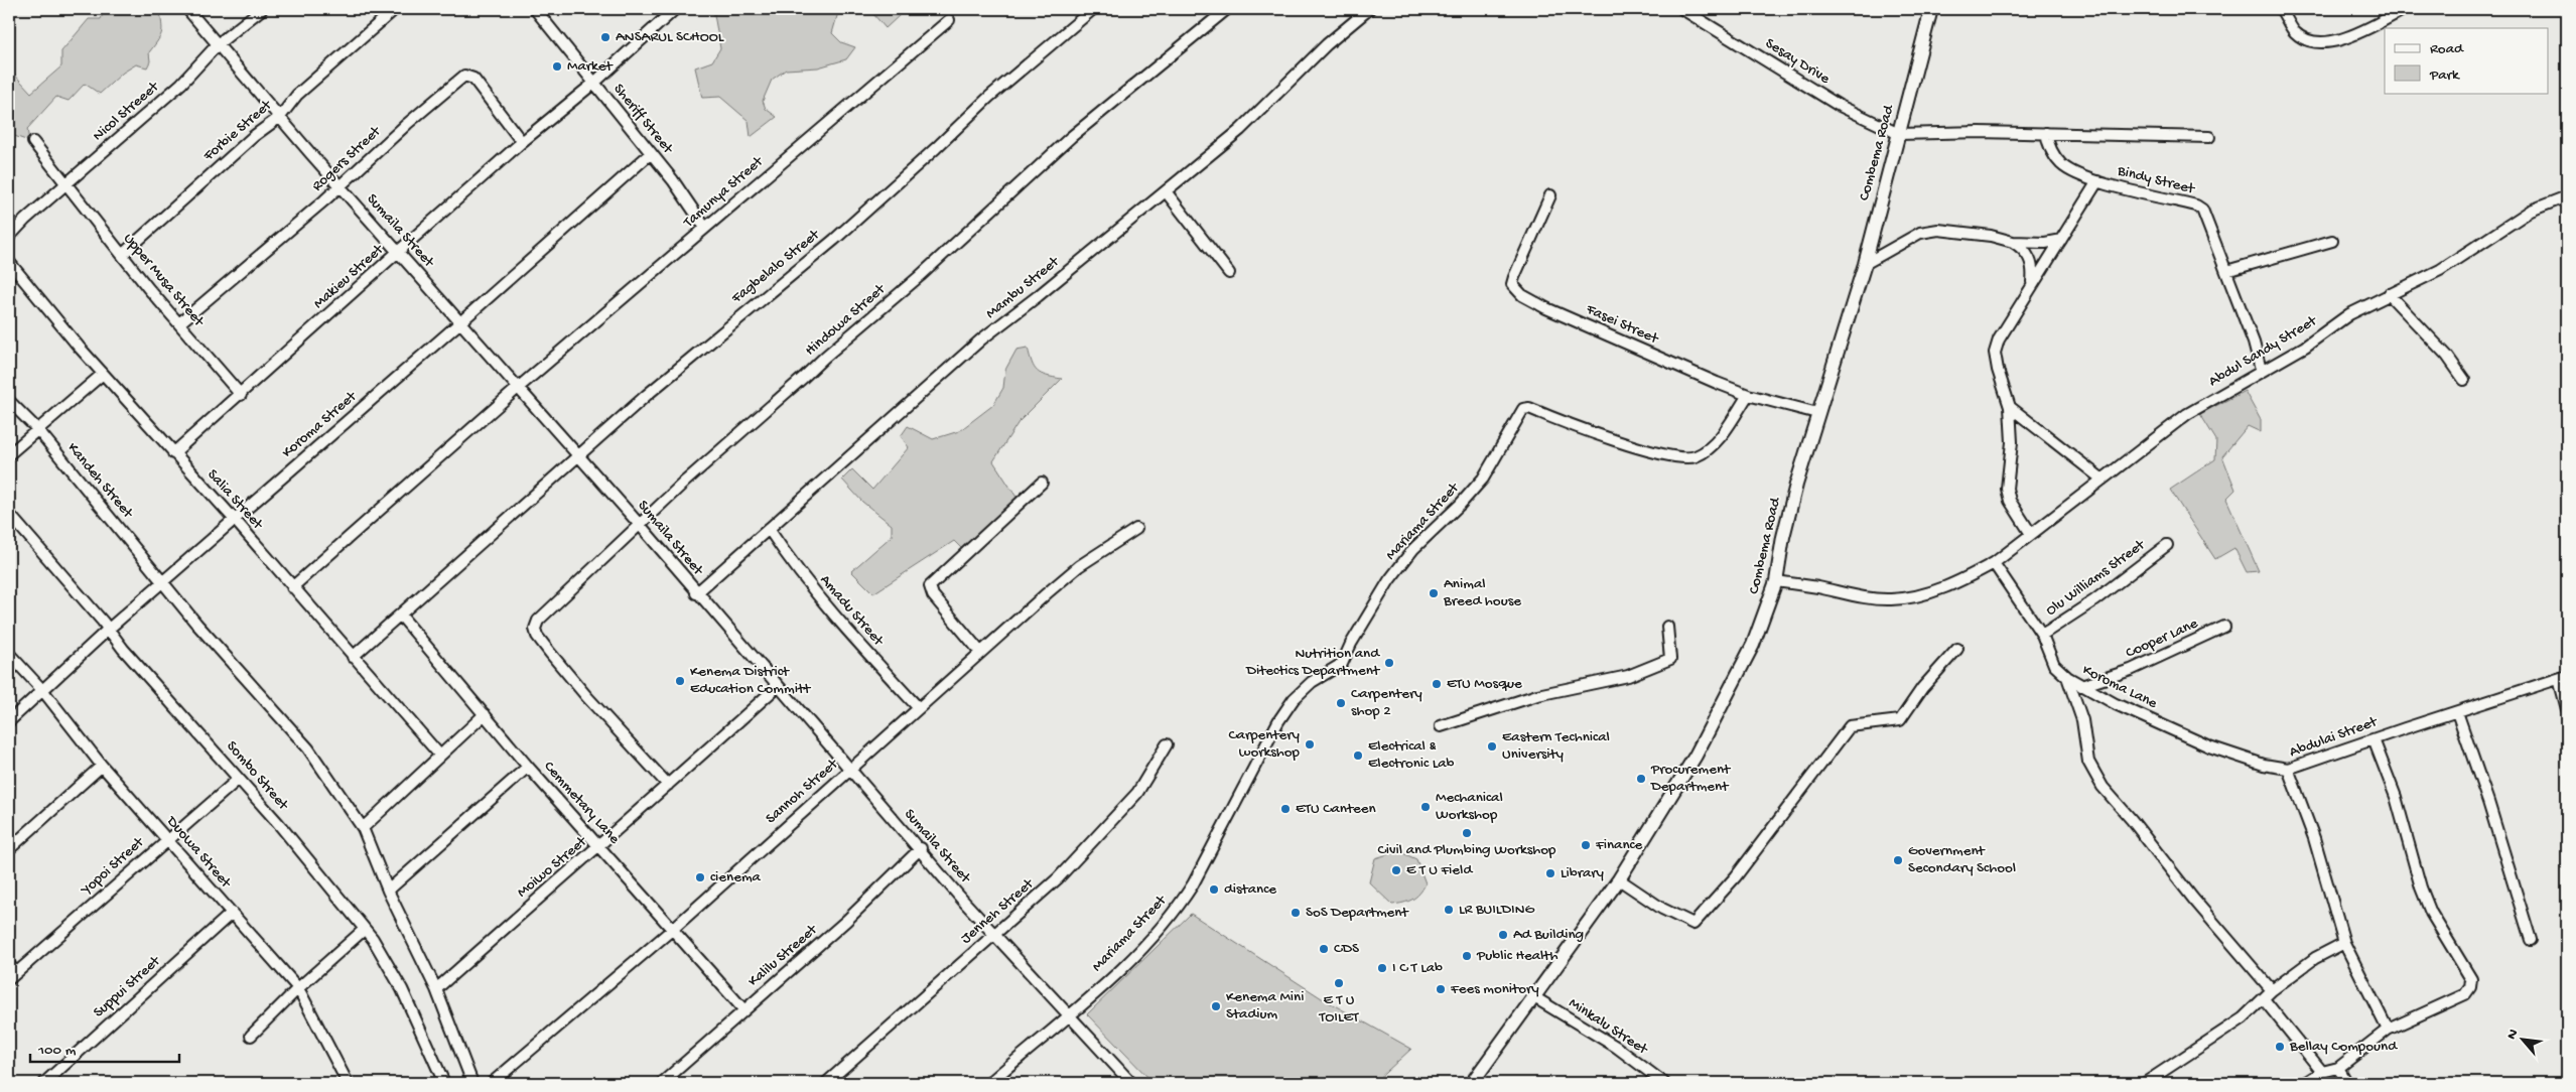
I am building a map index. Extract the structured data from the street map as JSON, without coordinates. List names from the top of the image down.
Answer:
{
  "streets": {
    "street": [
      "Sesay Drive",
      "Nicol Streeet",
      "Sheriff Street",
      "Forbie Street",
      "Combema Road",
      "Rogers Street",
      "Bindy Street",
      "Tamunya Street",
      "Sumaila Street",
      "Fagbelalo Street",
      "Makieu Street",
      "Upper Musa Street",
      "Mambu Street",
      "Hindowa Street",
      "Fasei Street",
      "Abdul Sandy Street",
      "Koroma Street",
      "Kandeh Street",
      "Salia Street",
      "Mariama Street",
      "Olu Williams Street",
      "Amadu Street",
      "Cooper Lane",
      "Koroma Lane",
      "Abdulai Street",
      "Sombo Street",
      "Sannoh Street",
      "Cemmetary Lane",
      "Duowa Street",
      "Yopoi Street",
      "Moiwo Street",
      "Jenneh Street",
      "Kalilu Streeet",
      "Suppui Street",
      "Minkalu Street"
    ]
  },
  "crossings": [
    ["Sesay Drive", "Combema Road"],
    ["Nicol Streeet", "Sumaila Street"],
    ["Nicol Streeet", "Upper Musa Street"],
    ["Sheriff Street", "Tamunya Street"],
    ["Sheriff Street", "Makieu Street"],
    ["Sheriff Street", "Koroma Street"],
    ["Forbie Street", "Sumaila Street"],
    ["Forbie Street", "Upper Musa Street"],
    ["Combema Road", "Fasei Street"],
    ["Combema Road", "Abdul Sandy Street"],
    ["Combema Road", "Minkalu Street"],
    ["Rogers Street", "Sumaila Street"],
    ["Rogers Street", "Makieu Street"],
    ["Rogers Street", "Upper Musa Street"],
    ["Bindy Street", "Abdul Sandy Street"],
    ["Tamunya Street", "Sumaila Street"],
    ["Tamunya Street", "Salia Street"],
    ["Sumaila Street", "Fagbelalo Street"],
    ["Sumaila Street", "Makieu Street"],
    ["Sumaila Street", "Mambu Street"],
    ["Sumaila Street", "Hindowa Street"],
    ["Sumaila Street", "Koroma Street"],
    ["Sumaila Street", "Mariama Street"],
    ["Sumaila Street", "Sannoh Street"],
    ["Sumaila Street", "Moiwo Street"],
    ["Sumaila Street", "Jenneh Street"],
    ["Sumaila Street", "Kalilu Streeet"],
    ["Fagbelalo Street", "Salia Street"],
    ["Fagbelalo Street", "Cemmetary Lane"],
    ["Makieu Street", "Upper Musa Street"],
    ["Makieu Street", "Salia Street"],
    ["Mambu Street", "Amadu Street"],
    ["Hindowa Street", "Moiwo Street"],
    ["Fasei Street", "Mariama Street"],
    ["Abdul Sandy Street", "Koroma Lane"],
    ["Koroma Street", "Kandeh Street"],
    ["Koroma Street", "Salia Street"],
    ["Koroma Street", "Sombo Street"],
    ["Koroma Street", "Duowa Street"],
    ["Kandeh Street", "Moiwo Street"],
    ["Olu Williams Street", "Koroma Lane"],
    ["Amadu Street", "Sannoh Street"],
    ["Cooper Lane", "Koroma Lane"],
    ["Koroma Lane", "Abdulai Street"],
    ["Sombo Street", "Yopoi Street"],
    ["Sannoh Street", "Cemmetary Lane"],
    ["Cemmetary Lane", "Moiwo Street"],
    ["Cemmetary Lane", "Kalilu Streeet"],
    ["Duowa Street", "Yopoi Street"],
    ["Duowa Street", "Suppui Street"]
  ],
  "places": [
    "ANSARUL SCHOOL",
    "Market",
    "Animal Breed house",
    "Nutrition and Ditectics Department",
    "Kenema District Education Committ",
    "ETU Mosque",
    "Carpentery shop 2",
    "Carpentery workshop",
    "Eastern Technical University",
    "Electrical & Electronic Lab",
    "Procurement Department",
    "Mechanical Workshop",
    "ETU Canteen",
    "Civil and Plumbing Workshop",
    "Finance",
    "Government Secondary School",
    "E T U Field",
    "Library",
    "cienema",
    "distance",
    "LR BUILDING",
    "SoS Department",
    "Ad Building",
    "CDS",
    "Public Health",
    "I C T Lab",
    "E T U TOILET",
    "Fees monitory",
    "Kenema Mini Stadium",
    "Bellay Compound"
  ],
  "legend": ["Road", "Park"],
  "scale_bar": "100 m",
  "north": "top left"
}
